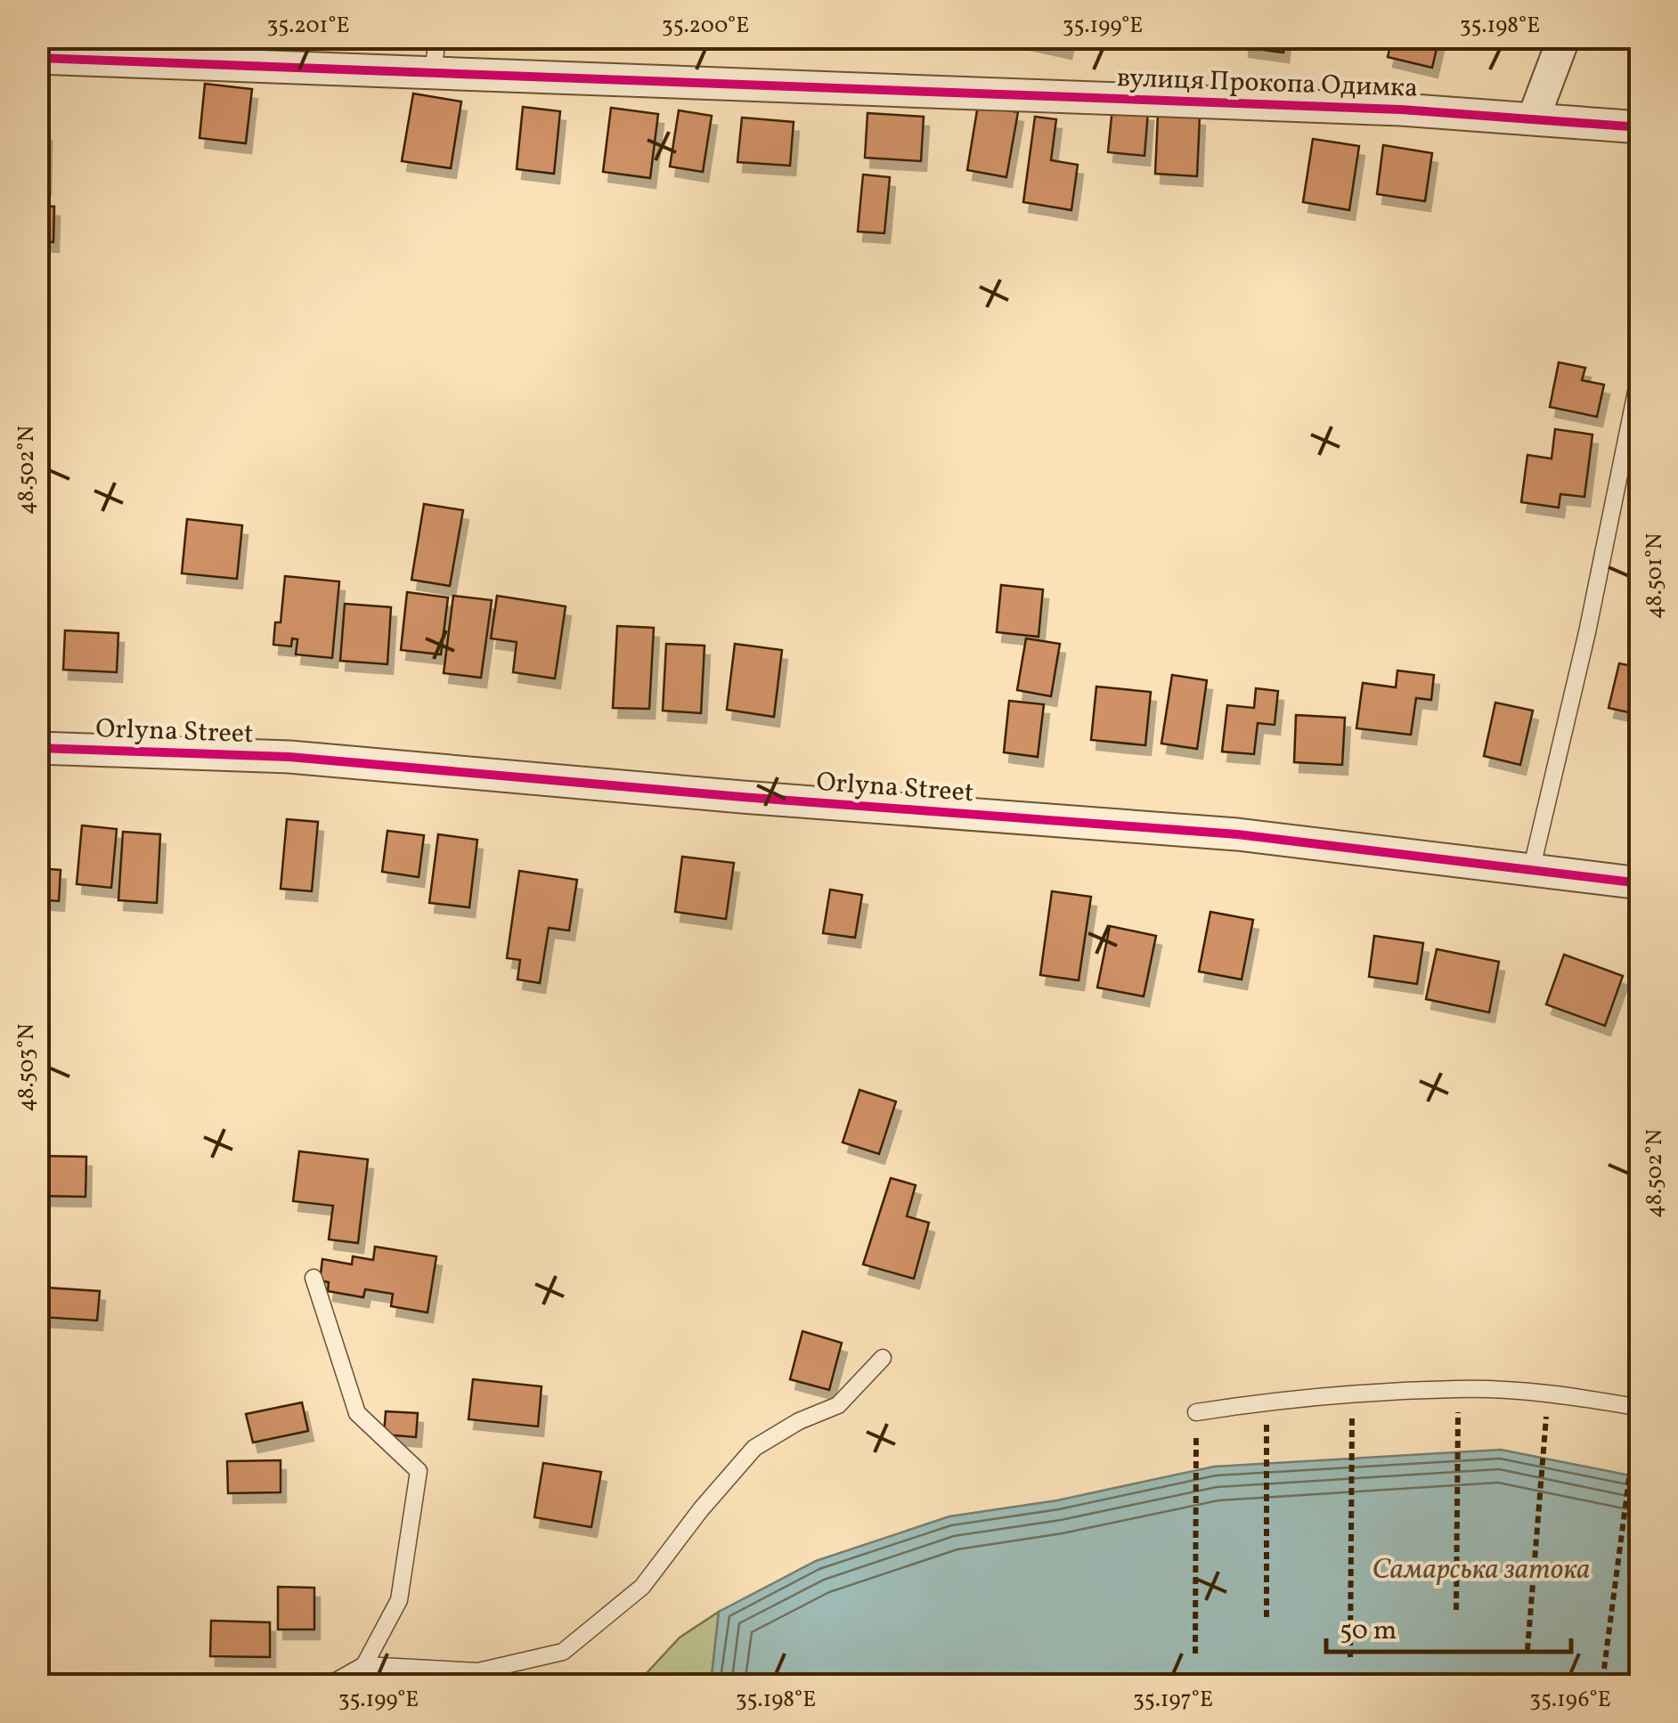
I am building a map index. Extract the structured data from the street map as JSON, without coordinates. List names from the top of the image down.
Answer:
{
  "streets": {
    "street": ["вулиця Прокопа Одимка", "Orlyna Street"]
  },
  "water": ["Самарська затока"],
  "scale_bar": "50 m",
  "coordinates": [
    "35.201°E",
    "35.200°E",
    "35.199°E",
    "35.198°E",
    "48.502°N",
    "48.501°N",
    "48.503°N",
    "35.197°E",
    "35.196°E"
  ]
}
